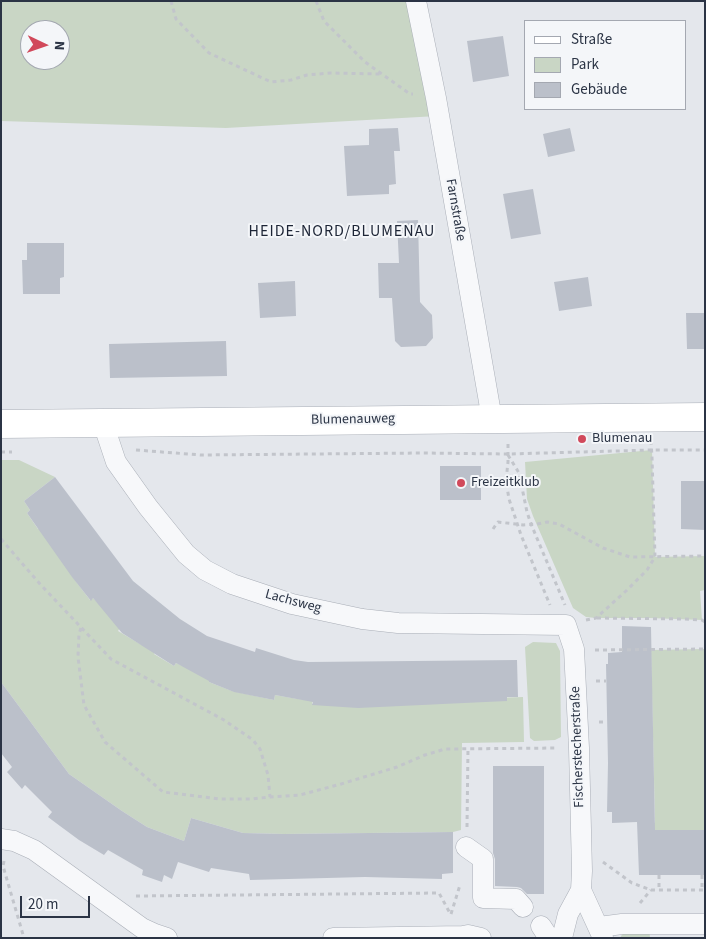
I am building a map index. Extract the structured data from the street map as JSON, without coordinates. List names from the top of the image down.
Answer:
{
  "streets": {
    "street": [
      "Farnstraße",
      "Blumenauweg",
      "Lachsweg",
      "Fischerstecherstraße"
    ]
  },
  "crossings": [
    ["Farnstraße", "Blumenauweg"],
    ["Blumenauweg", "Lachsweg"],
    ["Lachsweg", "Fischerstecherstraße"]
  ],
  "districts": ["HEIDE-NORD/BLUMENAU"],
  "places": ["Blumenau", "Freizeitklub"],
  "legend": ["Straße", "Park", "Gebäude"],
  "scale_bar": "20 m",
  "north": "right"
}
